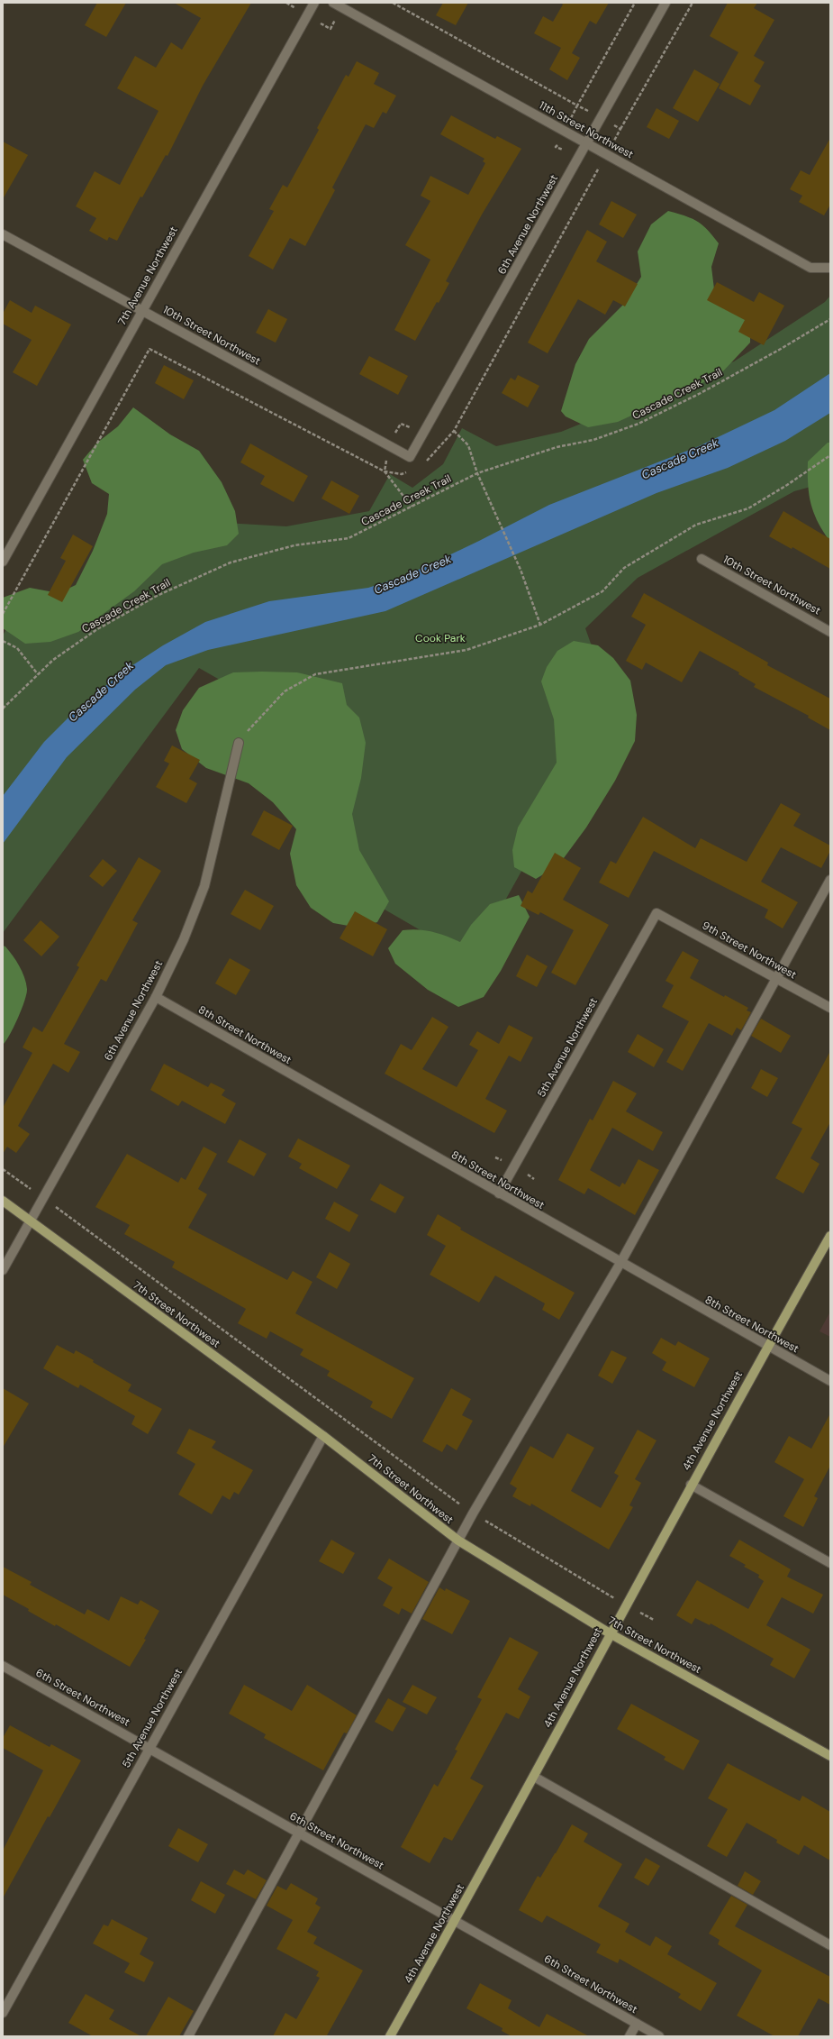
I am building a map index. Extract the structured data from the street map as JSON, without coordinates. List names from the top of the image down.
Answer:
{
  "streets": {
    "main road": ["7th Street Northwest", "4th Avenue Northwest"],
    "street": [
      "11th Street Northwest",
      "6th Avenue Northwest",
      "7th Avenue Northwest",
      "10th Street Northwest",
      "9th Street Northwest",
      "8th Street Northwest",
      "5th Avenue Northwest",
      "6th Street Northwest"
    ],
    "path": ["Cascade Creek Trail"]
  },
  "crossings": [
    ["11th Street Northwest", "6th Avenue Northwest"],
    ["6th Avenue Northwest", "10th Street Northwest"],
    ["6th Avenue Northwest", "8th Street Northwest"],
    ["6th Avenue Northwest", "7th Street Northwest"],
    ["7th Avenue Northwest", "10th Street Northwest"],
    ["9th Street Northwest", "5th Avenue Northwest"],
    ["8th Street Northwest", "5th Avenue Northwest"],
    ["8th Street Northwest", "4th Avenue Northwest"],
    ["5th Avenue Northwest", "7th Street Northwest"],
    ["5th Avenue Northwest", "6th Street Northwest"],
    ["7th Street Northwest", "4th Avenue Northwest"],
    ["4th Avenue Northwest", "6th Street Northwest"]
  ],
  "water": ["Cascade Creek"],
  "parks": ["Cook Park"]
}
